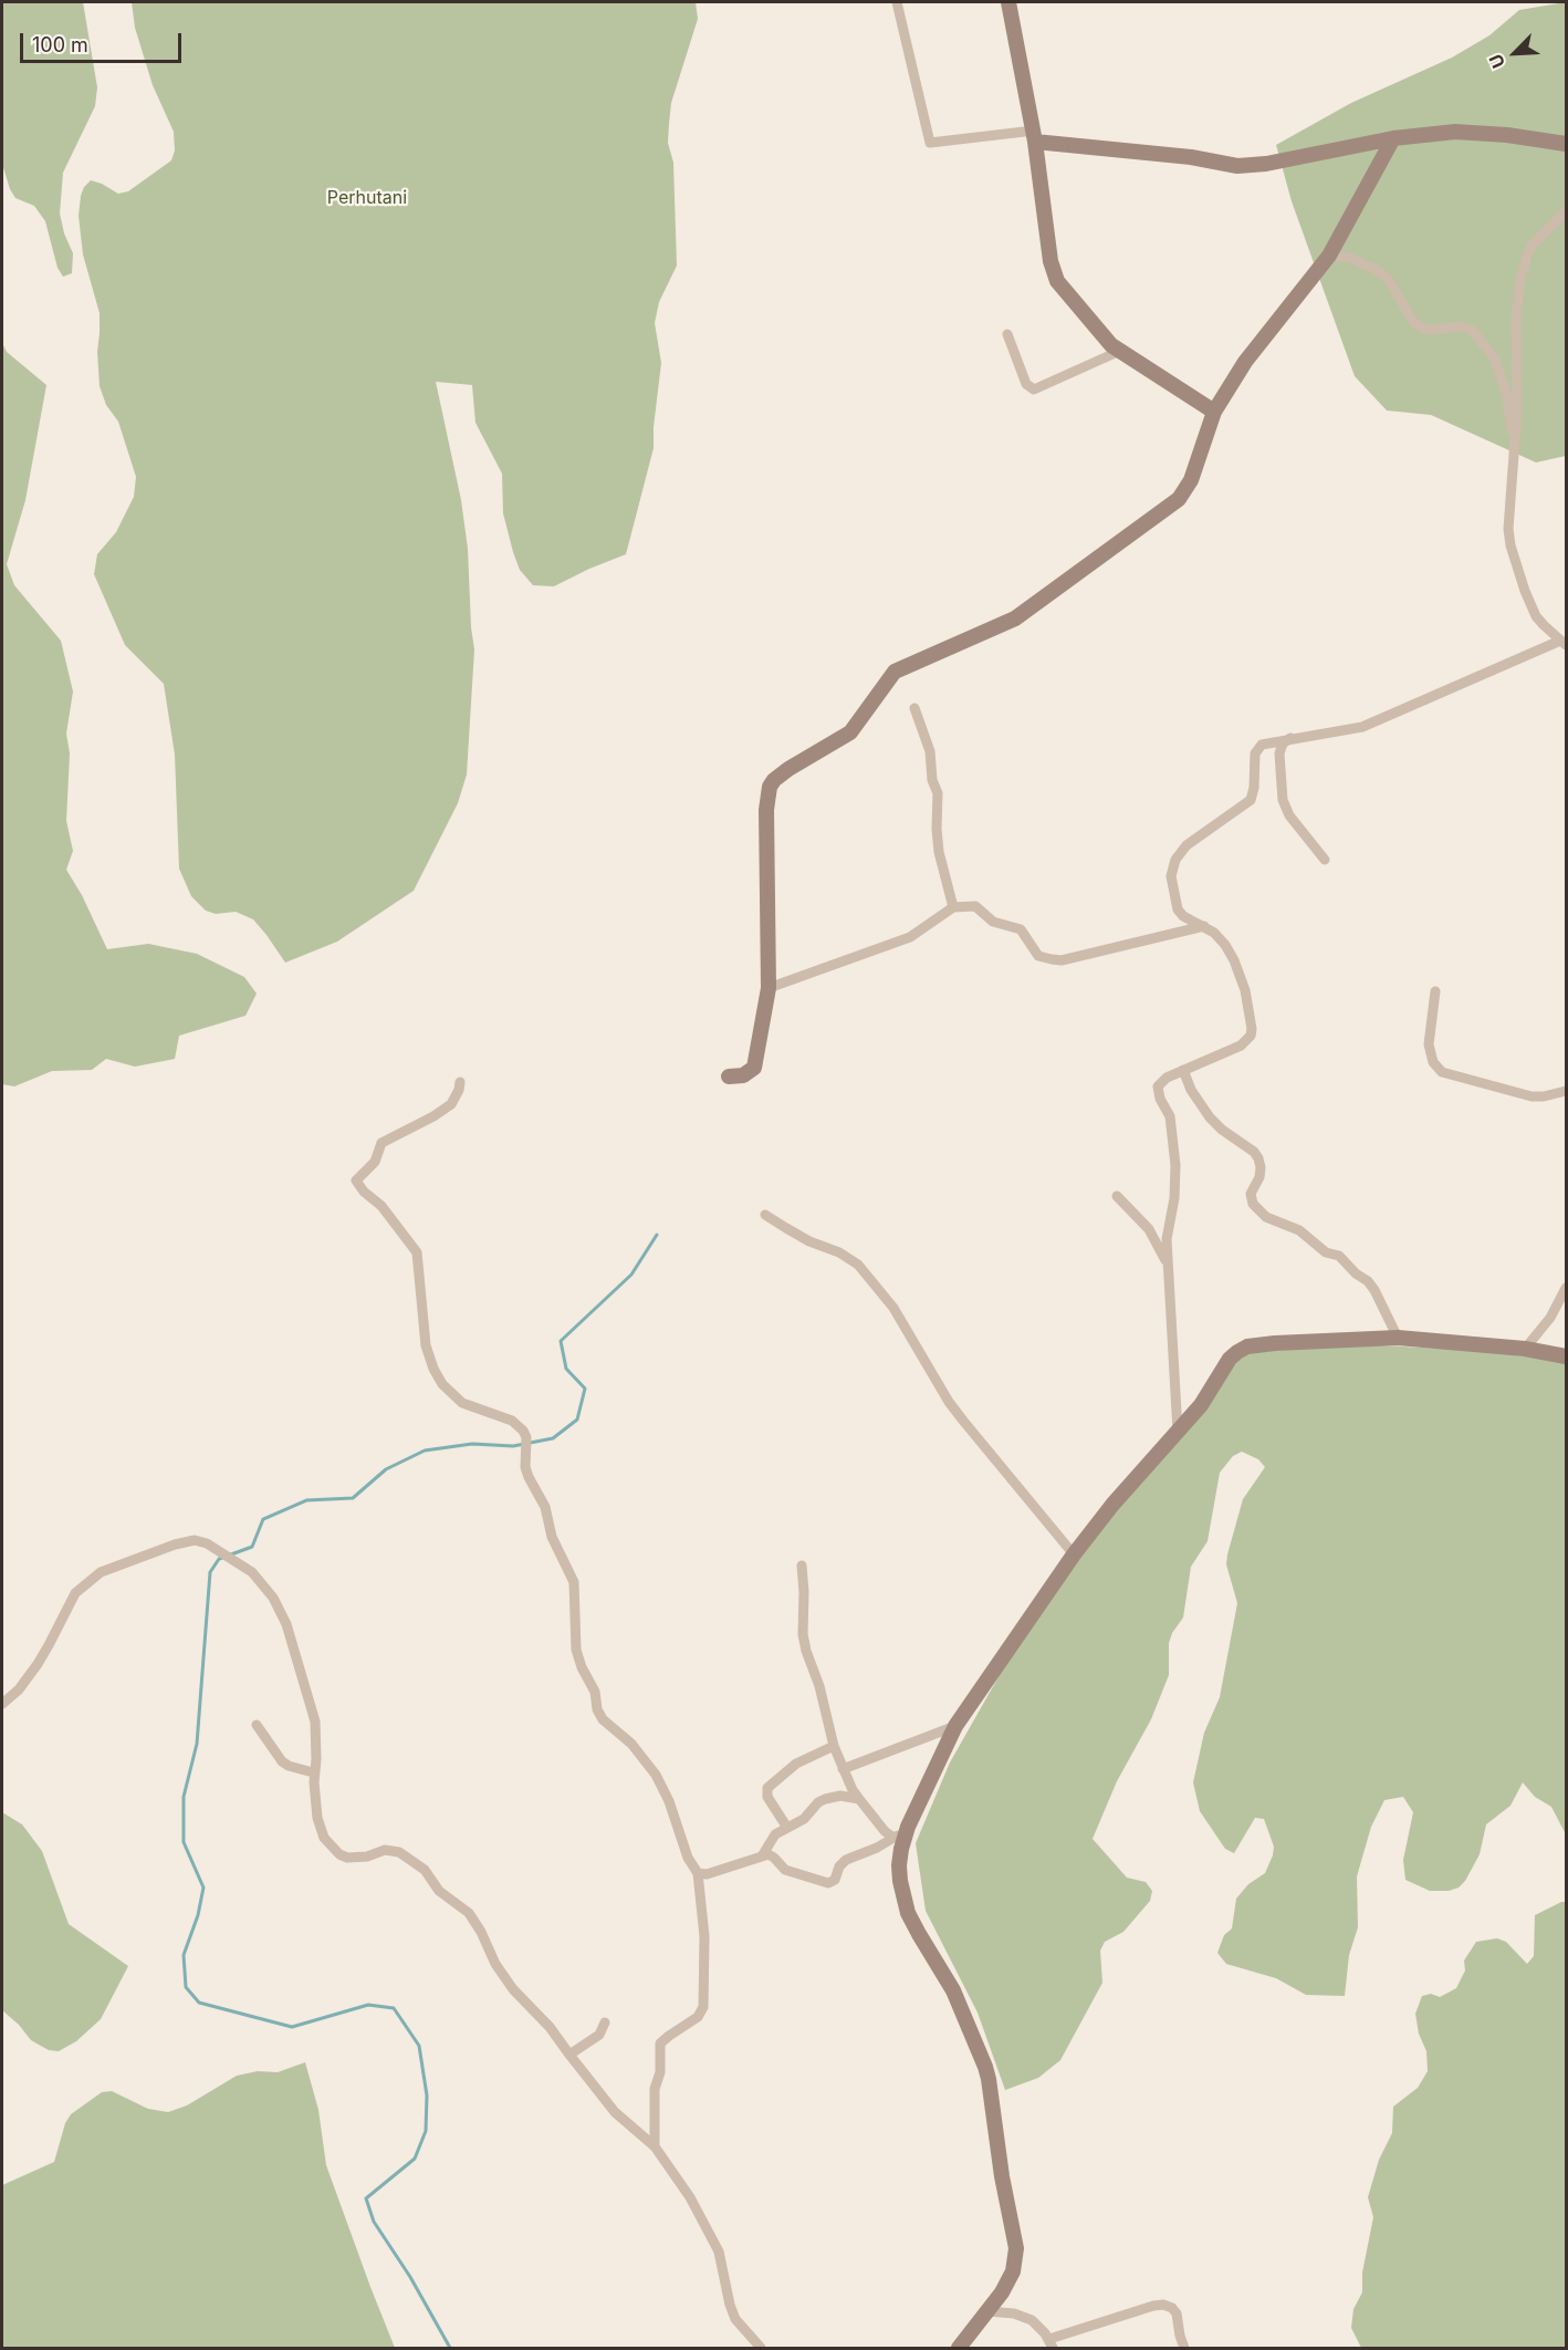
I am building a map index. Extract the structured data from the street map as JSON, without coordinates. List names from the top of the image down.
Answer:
{
  "parks": ["Perhutani"],
  "scale_bar": "100 m",
  "north": "bottom left"
}
